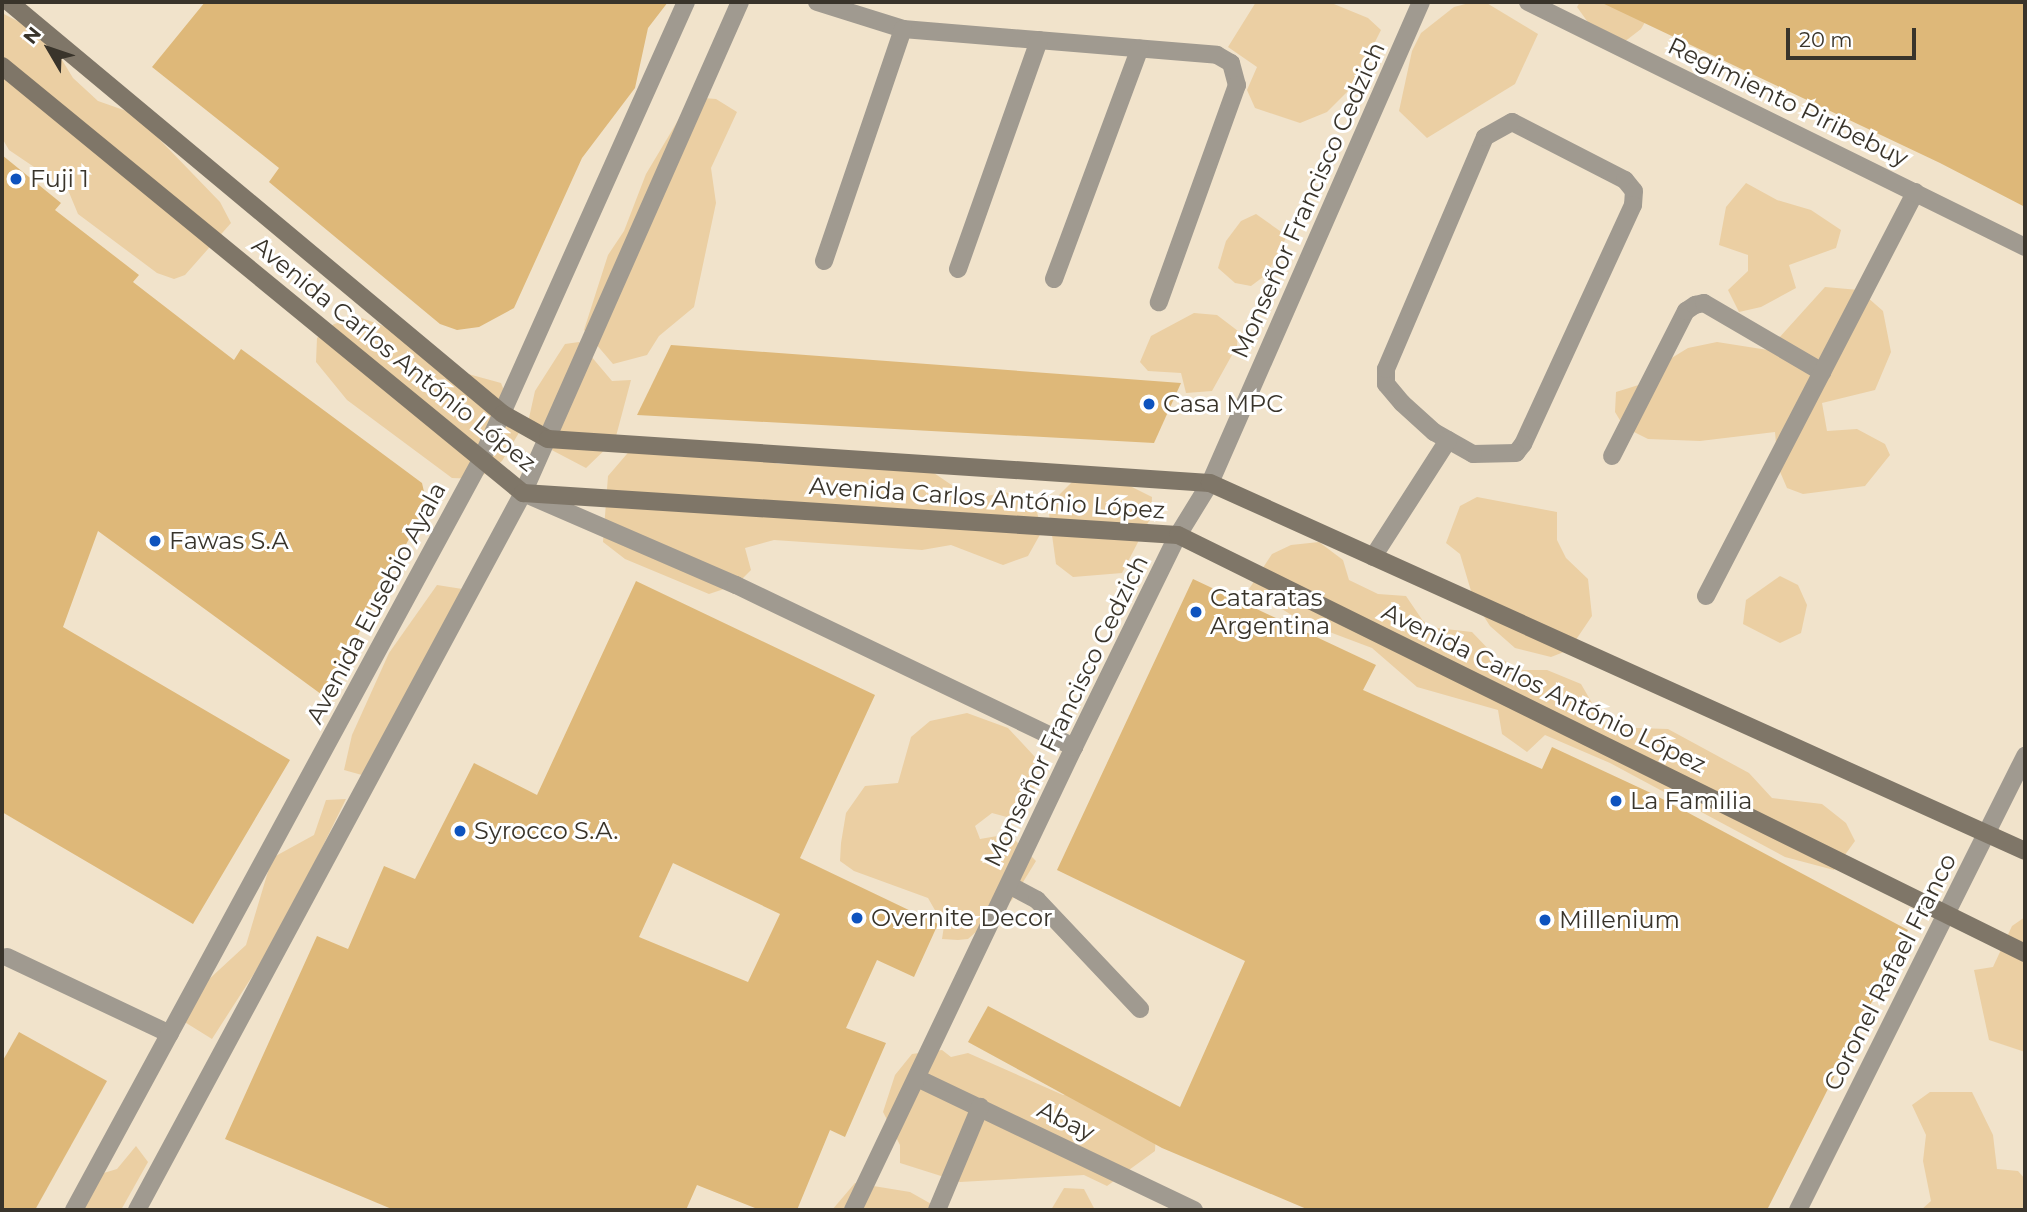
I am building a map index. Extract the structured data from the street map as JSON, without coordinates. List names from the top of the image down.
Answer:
{
  "streets": {
    "main road": ["Avenida Carlos António López"],
    "street": [
      "Regimiento Piribebuy",
      "Monseñor Francisco Cedzich",
      "Avenida Eusebio Ayala",
      "Coronel Rafael Franco",
      "Abay"
    ]
  },
  "crossings": [
    ["Monseñor Francisco Cedzich", "Avenida Carlos António López"],
    ["Monseñor Francisco Cedzich", "Abay"],
    ["Avenida Carlos António López", "Avenida Eusebio Ayala"],
    ["Avenida Carlos António López", "Coronel Rafael Franco"]
  ],
  "places": [
    "Fuji 1",
    "Casa MPC",
    "Fawas S.A",
    "Cataratas Argentina",
    "La Familia",
    "Syrocco S.A.",
    "Overnite Decor",
    "Millenium"
  ],
  "scale_bar": "20 m",
  "north": "top left"
}
